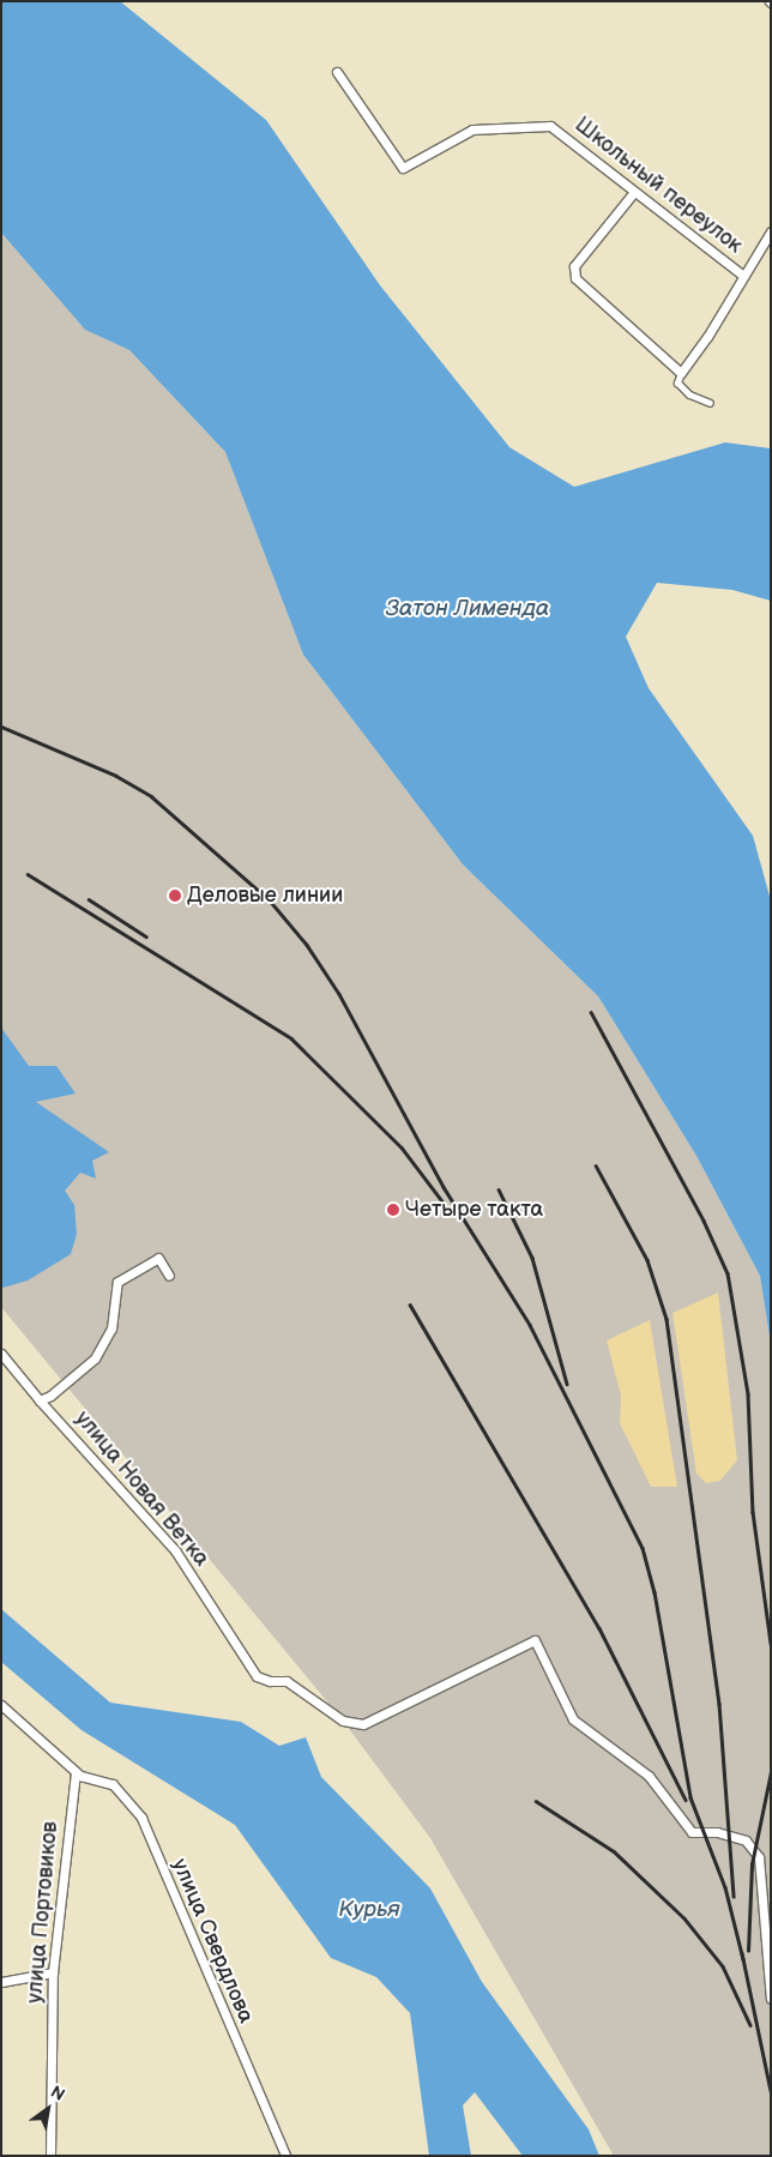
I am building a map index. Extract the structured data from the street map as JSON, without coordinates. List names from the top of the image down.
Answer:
{
  "streets": {
    "street": [
      "Школьный переулок",
      "улица Новая Ветка",
      "улица Портовиков",
      "улица Свердлова"
    ]
  },
  "crossings": [
    ["улица Портовиков", "улица Свердлова"]
  ],
  "water": ["Затон Лименда", "Курья"],
  "places": ["Деловые линии", "Четыре такта"],
  "north": "top right"
}
